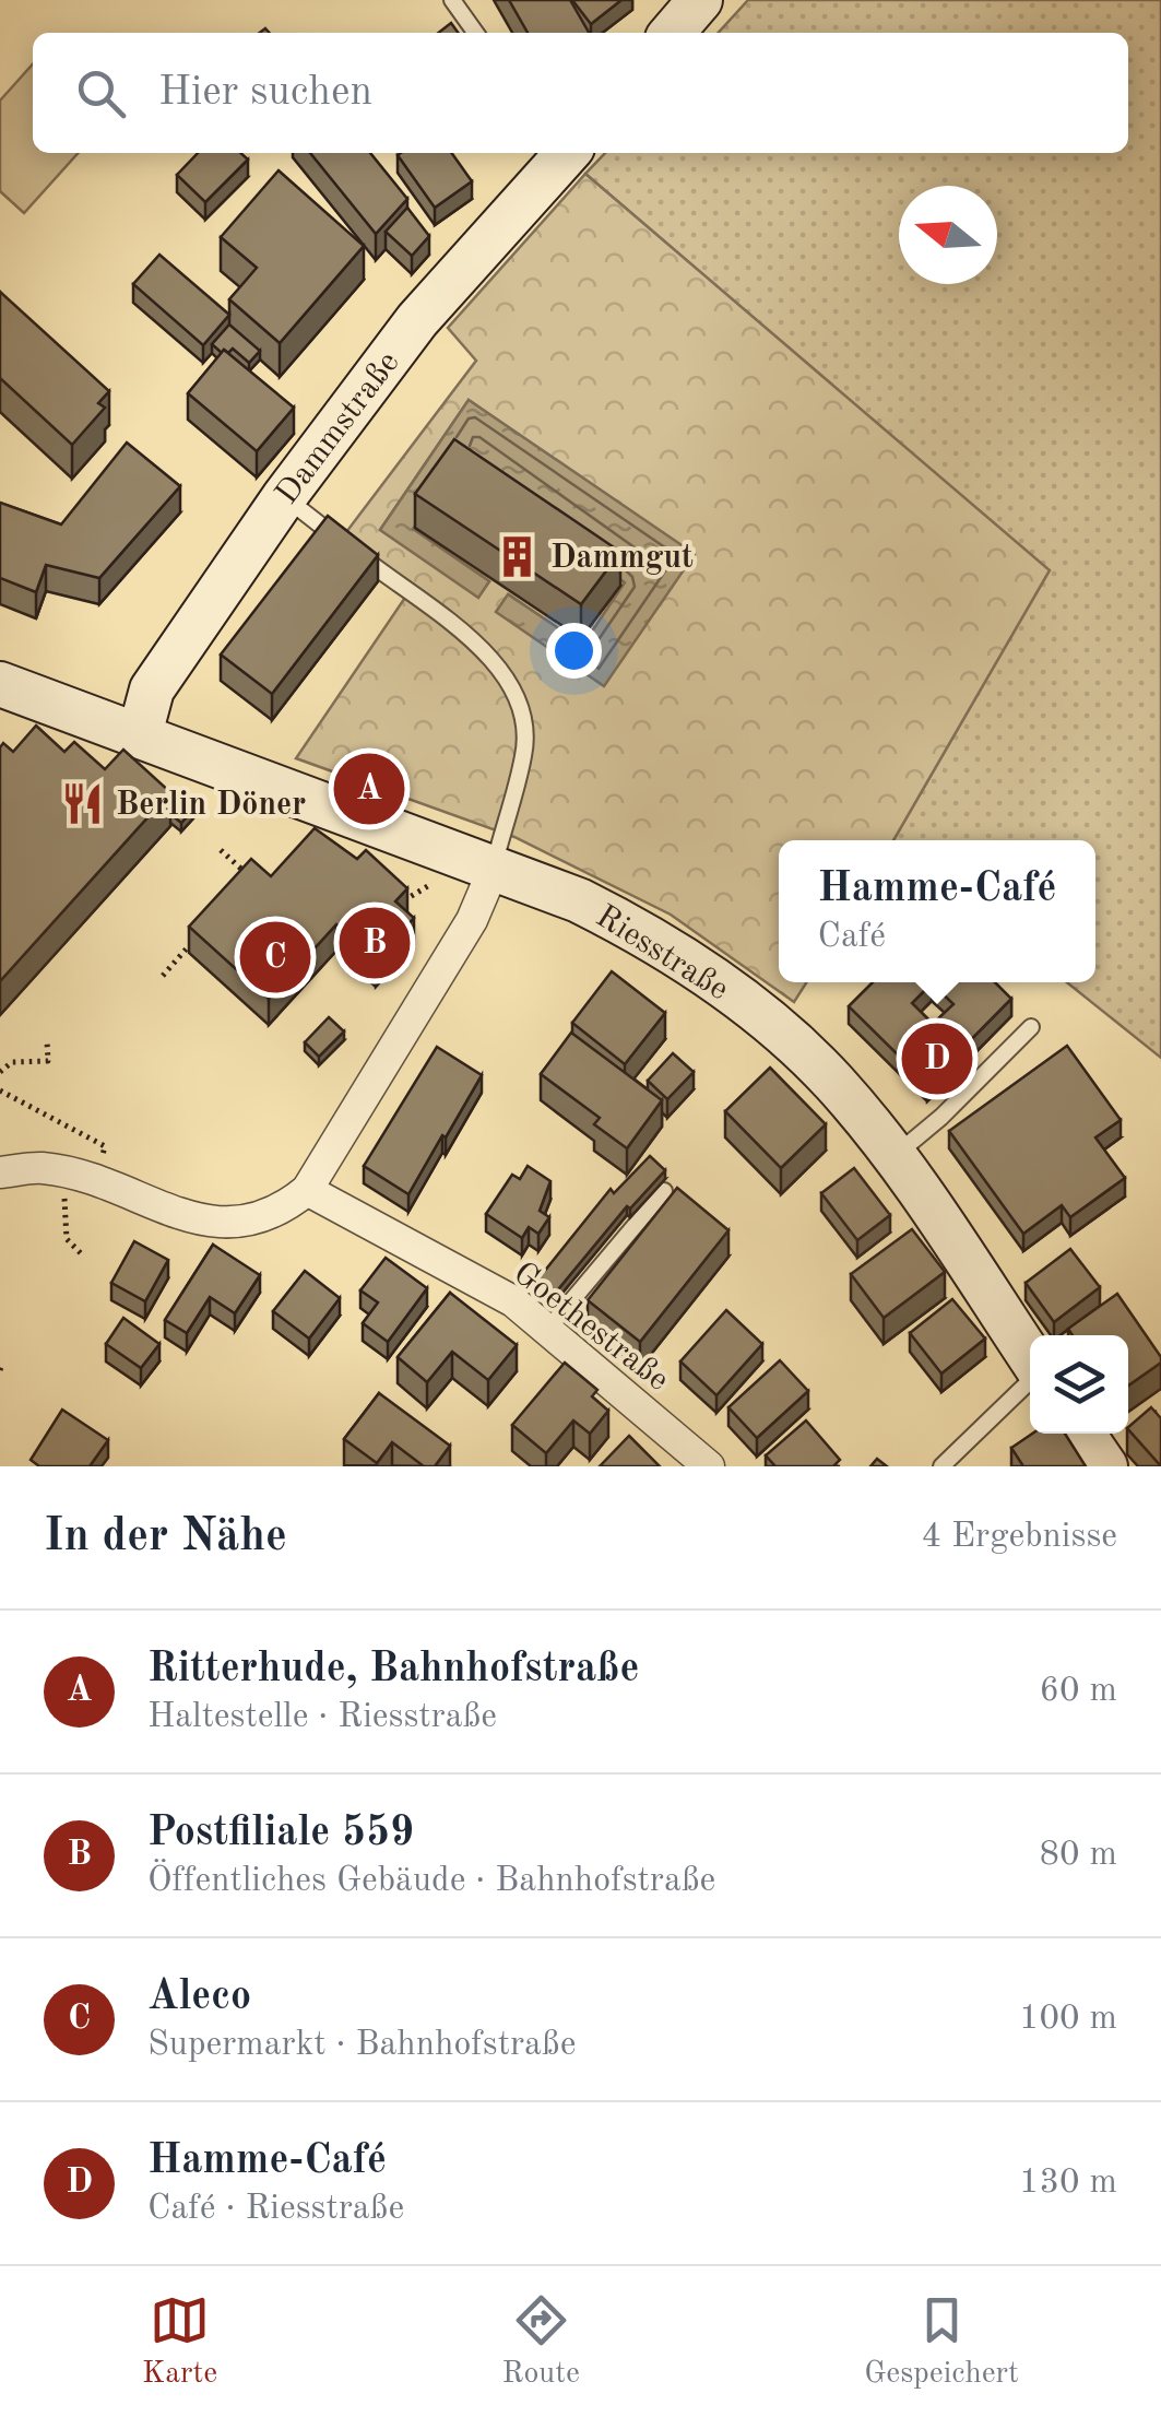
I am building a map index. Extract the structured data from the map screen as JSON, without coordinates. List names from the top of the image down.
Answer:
{
  "streets": {
    "main road": ["Dammstraße", "Riesstraße"],
    "street": ["Goethestraße"]
  },
  "crossings": [
    ["Dammstraße", "Riesstraße"]
  ],
  "places": {
    "building": ["Dammgut"],
    "restaurant": ["Berlin Döner"]
  },
  "north": "left",
  "page": {
    "search": "Hier suchen",
    "pins": [
      "A",
      "B",
      "C",
      "D"
    ],
    "popup": ["Hamme-Café", "Café"],
    "heading": ["In der Nähe", "4 Ergebnisse"],
    "list": [
      {
        "mark": "A",
        "name": "Ritterhude, Bahnhofstraße",
        "note": "Haltestelle · Riesstraße",
        "value": "60 m"
      },
      {
        "mark": "B",
        "name": "Postfiliale 559",
        "note": "Öffentliches Gebäude · Bahnhofstraße",
        "value": "80 m"
      },
      {
        "mark": "C",
        "name": "Aleco",
        "note": "Supermarkt · Bahnhofstraße",
        "value": "100 m"
      },
      {
        "mark": "D",
        "name": "Hamme-Café",
        "note": "Café · Riesstraße",
        "value": "130 m"
      }
    ],
    "nav": ["Karte", "Route", "Gespeichert"]
  }
}
